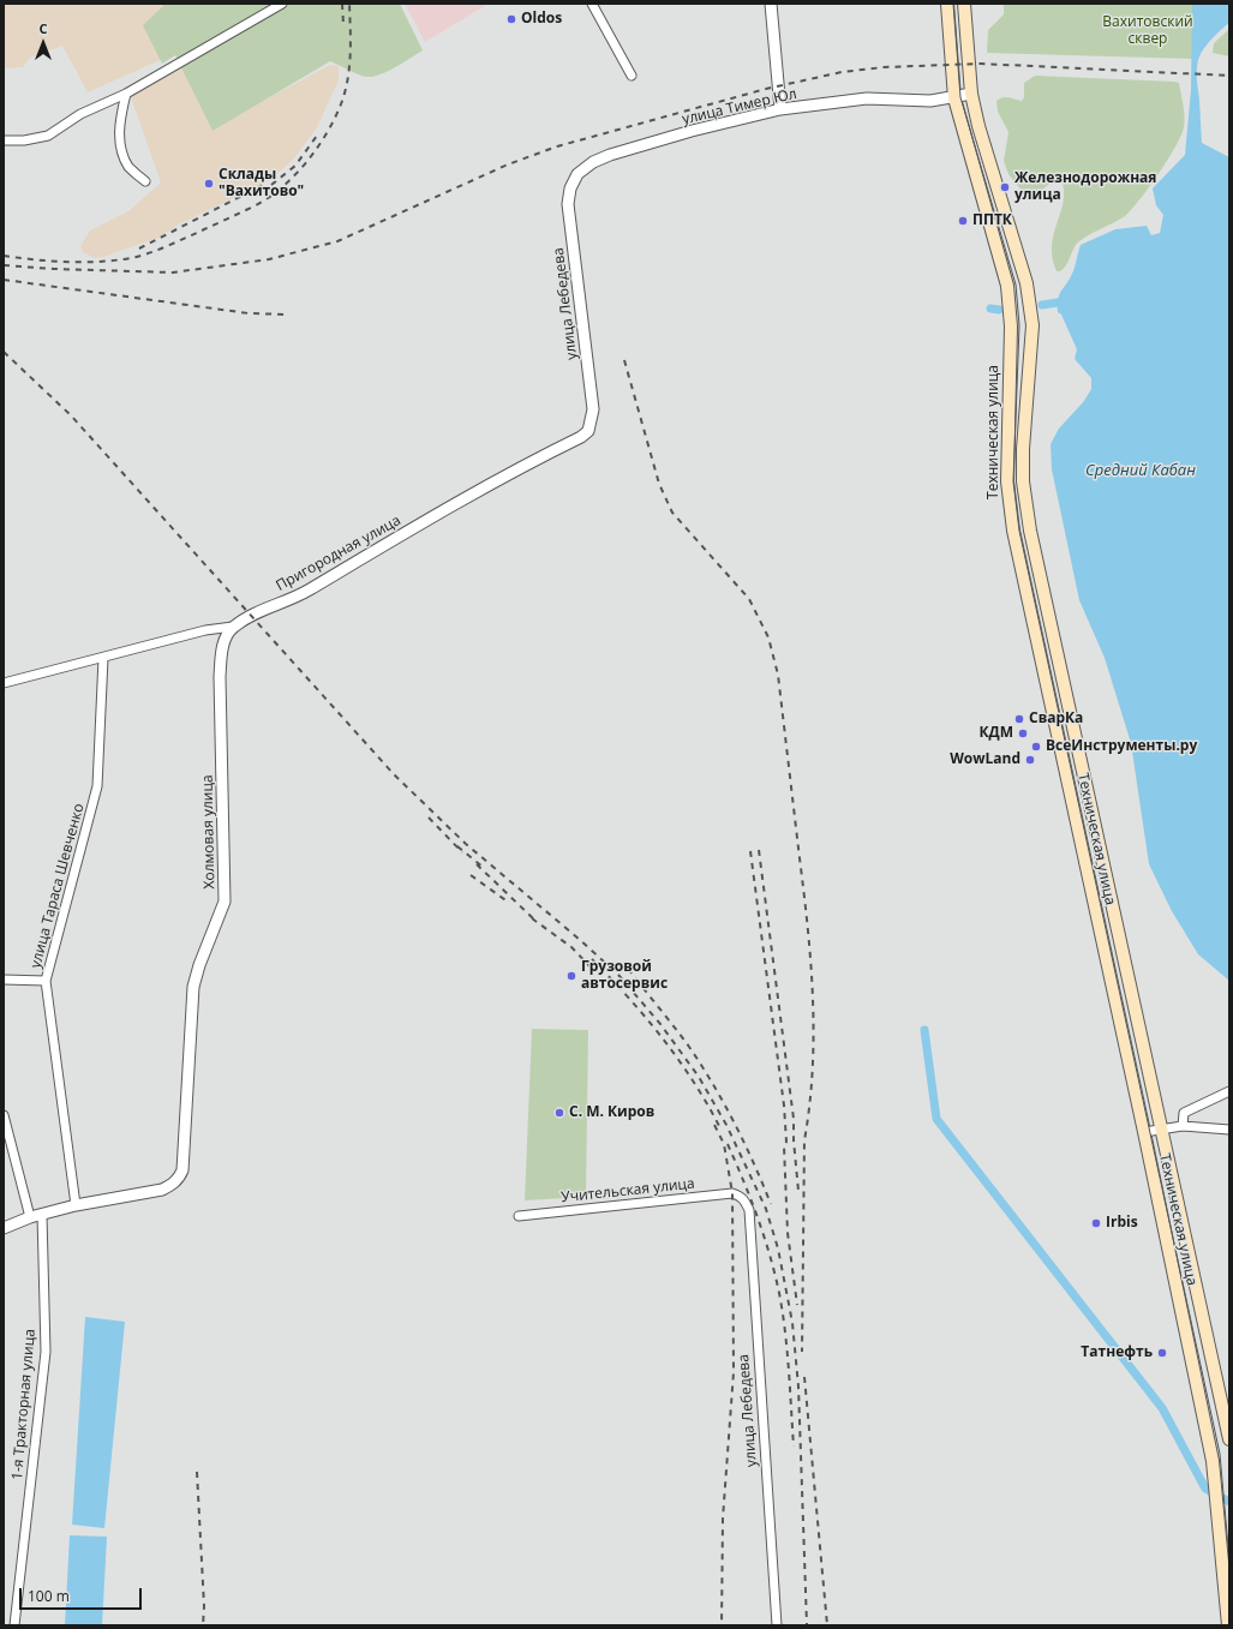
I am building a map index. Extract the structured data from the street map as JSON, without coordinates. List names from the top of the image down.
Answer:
{
  "streets": {
    "main road": ["Техническая улица"],
    "street": [
      "улица Тимер Юл",
      "улица Лебедева",
      "Пригородная улица",
      "Холмовая улица",
      "улица Тараса Шевченко",
      "Учительская улица",
      "1-я Тракторная улица"
    ]
  },
  "crossings": [
    ["улица Тимер Юл", "улица Лебедева"],
    ["улица Тимер Юл", "Техническая улица"],
    ["улица Лебедева", "Пригородная улица"],
    ["улица Лебедева", "Учительская улица"],
    ["Пригородная улица", "Холмовая улица"],
    ["Пригородная улица", "улица Тараса Шевченко"],
    ["Холмовая улица", "улица Тараса Шевченко"]
  ],
  "water": ["Средний Кабан"],
  "parks": ["Вахитовский сквер"],
  "places": [
    "Oldos",
    "Склады \"Вахитово\"",
    "Железнодорожная улица",
    "ППТК",
    "СварКа",
    "КДМ",
    "ВсеИнструменты.ру",
    "WowLand",
    "Грузовой автосервис",
    "С. М. Киров",
    "Irbis",
    "Татнефть"
  ],
  "scale_bar": "100 m",
  "north": "top"
}
